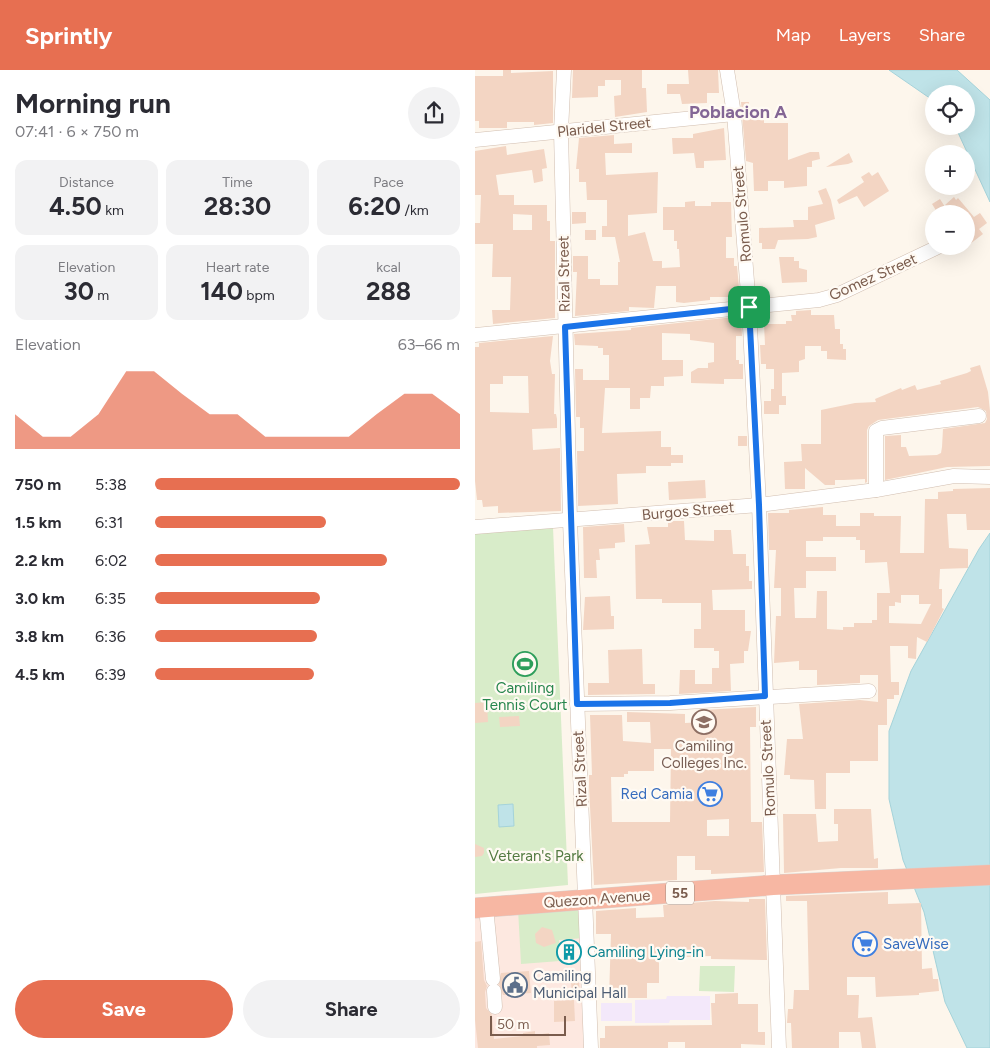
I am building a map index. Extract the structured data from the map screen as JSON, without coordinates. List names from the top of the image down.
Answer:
{
  "streets": {
    "highway": ["55", "Quezon Avenue"],
    "street": [
      "Plaridel Street",
      "Romulo Street",
      "Rizal Street",
      "Gomez Street",
      "Burgos Street"
    ]
  },
  "crossings": [
    ["Plaridel Street", "Romulo Street"],
    ["Plaridel Street", "Rizal Street"],
    ["Romulo Street", "Gomez Street"],
    ["Romulo Street", "Burgos Street"],
    ["Romulo Street", "Quezon Avenue"],
    ["Rizal Street", "Gomez Street"],
    ["Rizal Street", "Burgos Street"],
    ["Rizal Street", "Quezon Avenue"]
  ],
  "districts": ["Poblacion A"],
  "parks": ["Veteran's Park"],
  "places": {
    "sports": ["Camiling Tennis Court"],
    "school or university": ["Camiling Colleges Inc."],
    "supermarket": ["Red Camia", "SaveWise"],
    "building": ["Camiling Lying-in"],
    "public building": ["Camiling Municipal Hall"]
  },
  "scale_bar": "50 m",
  "page": {
    "header": "Sprintly",
    "nav": ["Map", "Layers", "Share"],
    "heading": ["Morning run", "07:41 · 6 × 750 m"],
    "map_buttons": ["+", "−"],
    "stats": [
      ["Distance", "4.50 km"],
      ["Time", "28:30"],
      ["Pace", "6:20 /km"],
      ["Elevation", "30 m"],
      ["Heart rate", "140 bpm"],
      ["kcal", "288"]
    ],
    "chart": ["Elevation", "63–66 m"],
    "list": [
      {
        "name": "750 m",
        "note": "5:38"
      },
      {
        "name": "1.5 km",
        "note": "6:31"
      },
      {
        "name": "2.2 km",
        "note": "6:02"
      },
      {
        "name": "3.0 km",
        "note": "6:35"
      },
      {
        "name": "3.8 km",
        "note": "6:36"
      },
      {
        "name": "4.5 km",
        "note": "6:39"
      }
    ],
    "buttons": ["Save", "Share"],
    "scale": "50 m"
  }
}
